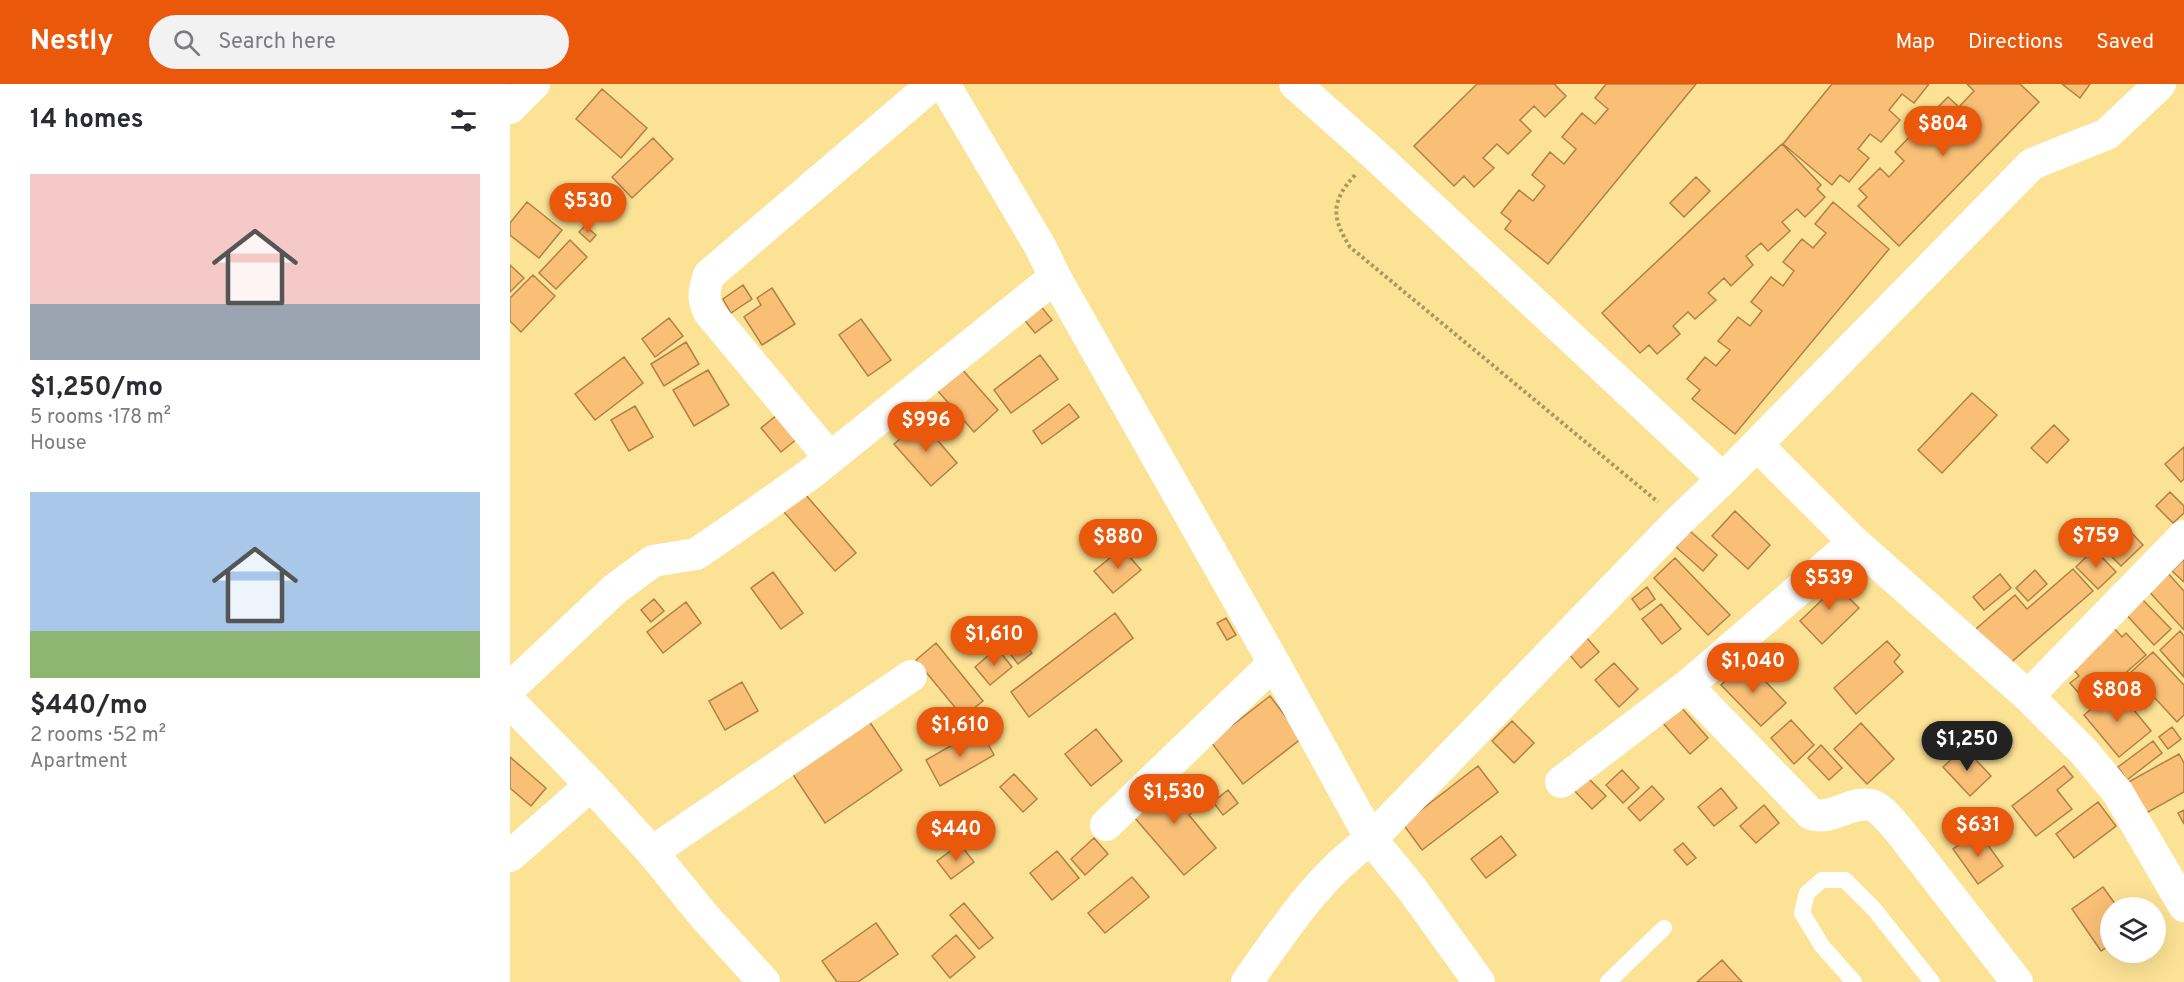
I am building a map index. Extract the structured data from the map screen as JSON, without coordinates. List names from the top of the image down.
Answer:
{
  "page": {
    "header": "Nestly",
    "search": "Search here",
    "nav": ["Map", "Directions", "Saved"],
    "heading": "14 homes",
    "price": [
      "$804",
      "$530",
      "$996",
      "$759",
      "$880",
      "$539",
      "$1,610",
      "$1,040",
      "$808",
      "$1,610",
      "$1,250",
      "$1,530",
      "$631",
      "$440"
    ],
    "list": [
      {
        "name": "$1,250/mo",
        "note": "5 rooms · 178 m² · House"
      },
      {
        "name": "$440/mo",
        "note": "2 rooms · 52 m² · Apartment"
      }
    ]
  }
}
